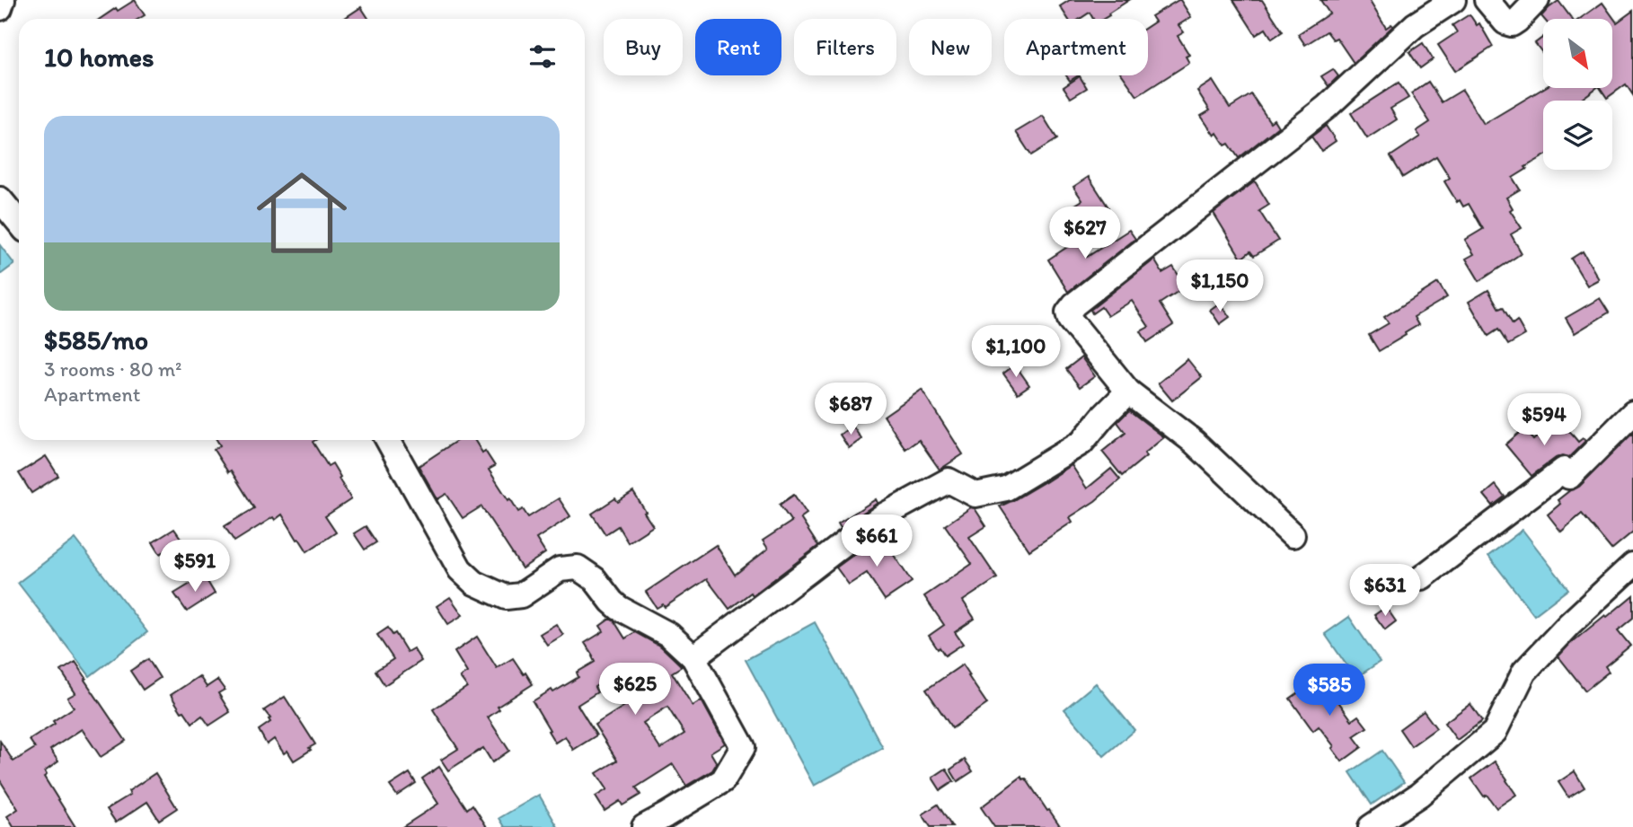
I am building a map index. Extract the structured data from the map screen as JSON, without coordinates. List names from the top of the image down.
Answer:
{
  "north": "bottom right",
  "page": {
    "chip": [
      "Buy",
      "Rent",
      "Filters",
      "New",
      "Apartment"
    ],
    "heading": "10 homes",
    "list": [
      {
        "name": "$585/mo",
        "note": "3 rooms · 80 m² · Apartment"
      }
    ],
    "price": [
      "$627",
      "$1,150",
      "$1,100",
      "$687",
      "$594",
      "$661",
      "$591",
      "$631",
      "$625",
      "$585"
    ]
  }
}
